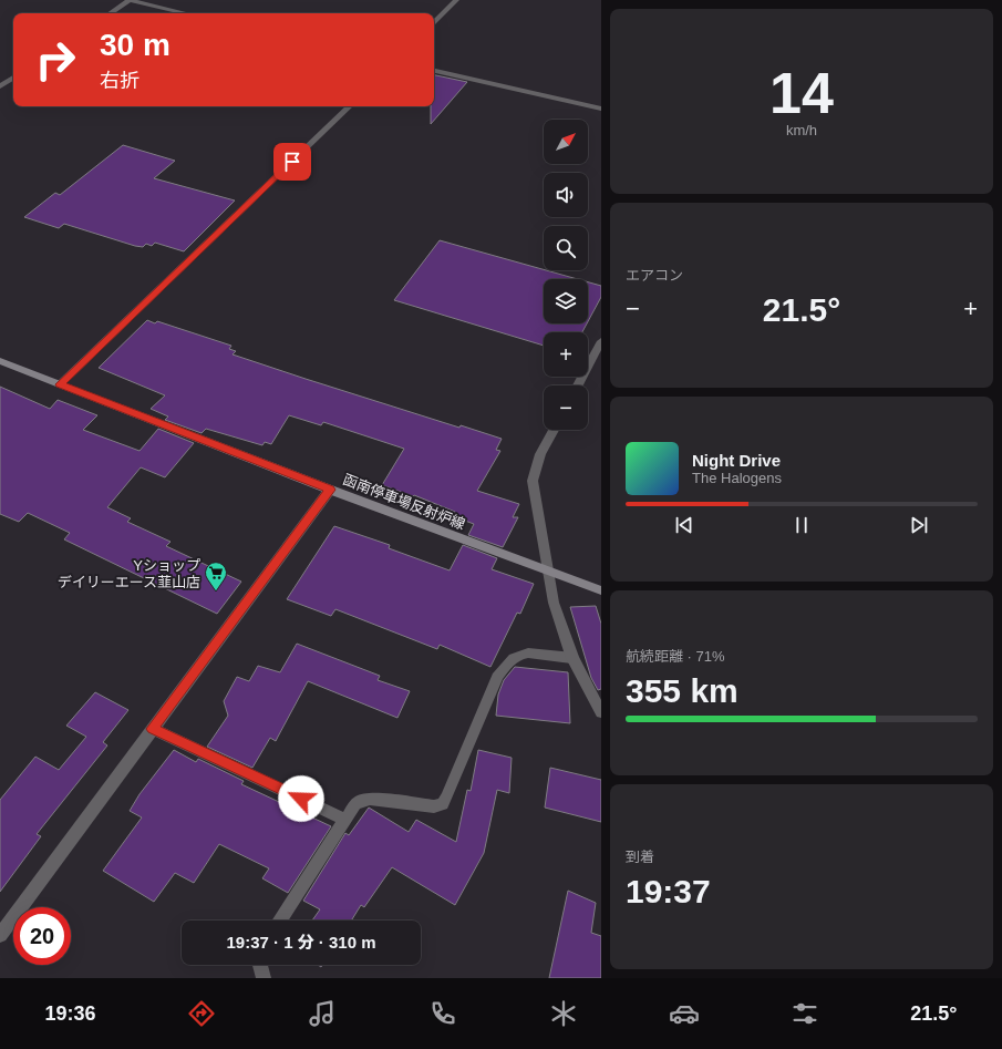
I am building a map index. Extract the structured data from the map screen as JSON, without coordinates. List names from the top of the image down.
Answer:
{
  "streets": {
    "main road": ["函南停車場反射炉線"]
  },
  "places": {
    "supermarket": ["Yショップ デイリーエース韮山店"]
  },
  "north": "top right",
  "page": {
    "tile": [
      ["14", "km/h"],
      "エアコン",
      ["航続距離 · 71%", "355 km"],
      ["到着", "19:37"]
    ],
    "turn": ["30 m", "右折"],
    "map_buttons": ["+", "−"],
    "heat": ["−", "21.5°", "+"],
    "song": ["Night Drive", "The Halogens"],
    "limit": "20",
    "trip": "19:37 · 1 分 · 310 m",
    "tabs": ["19:36", "21.5°"]
  }
}
